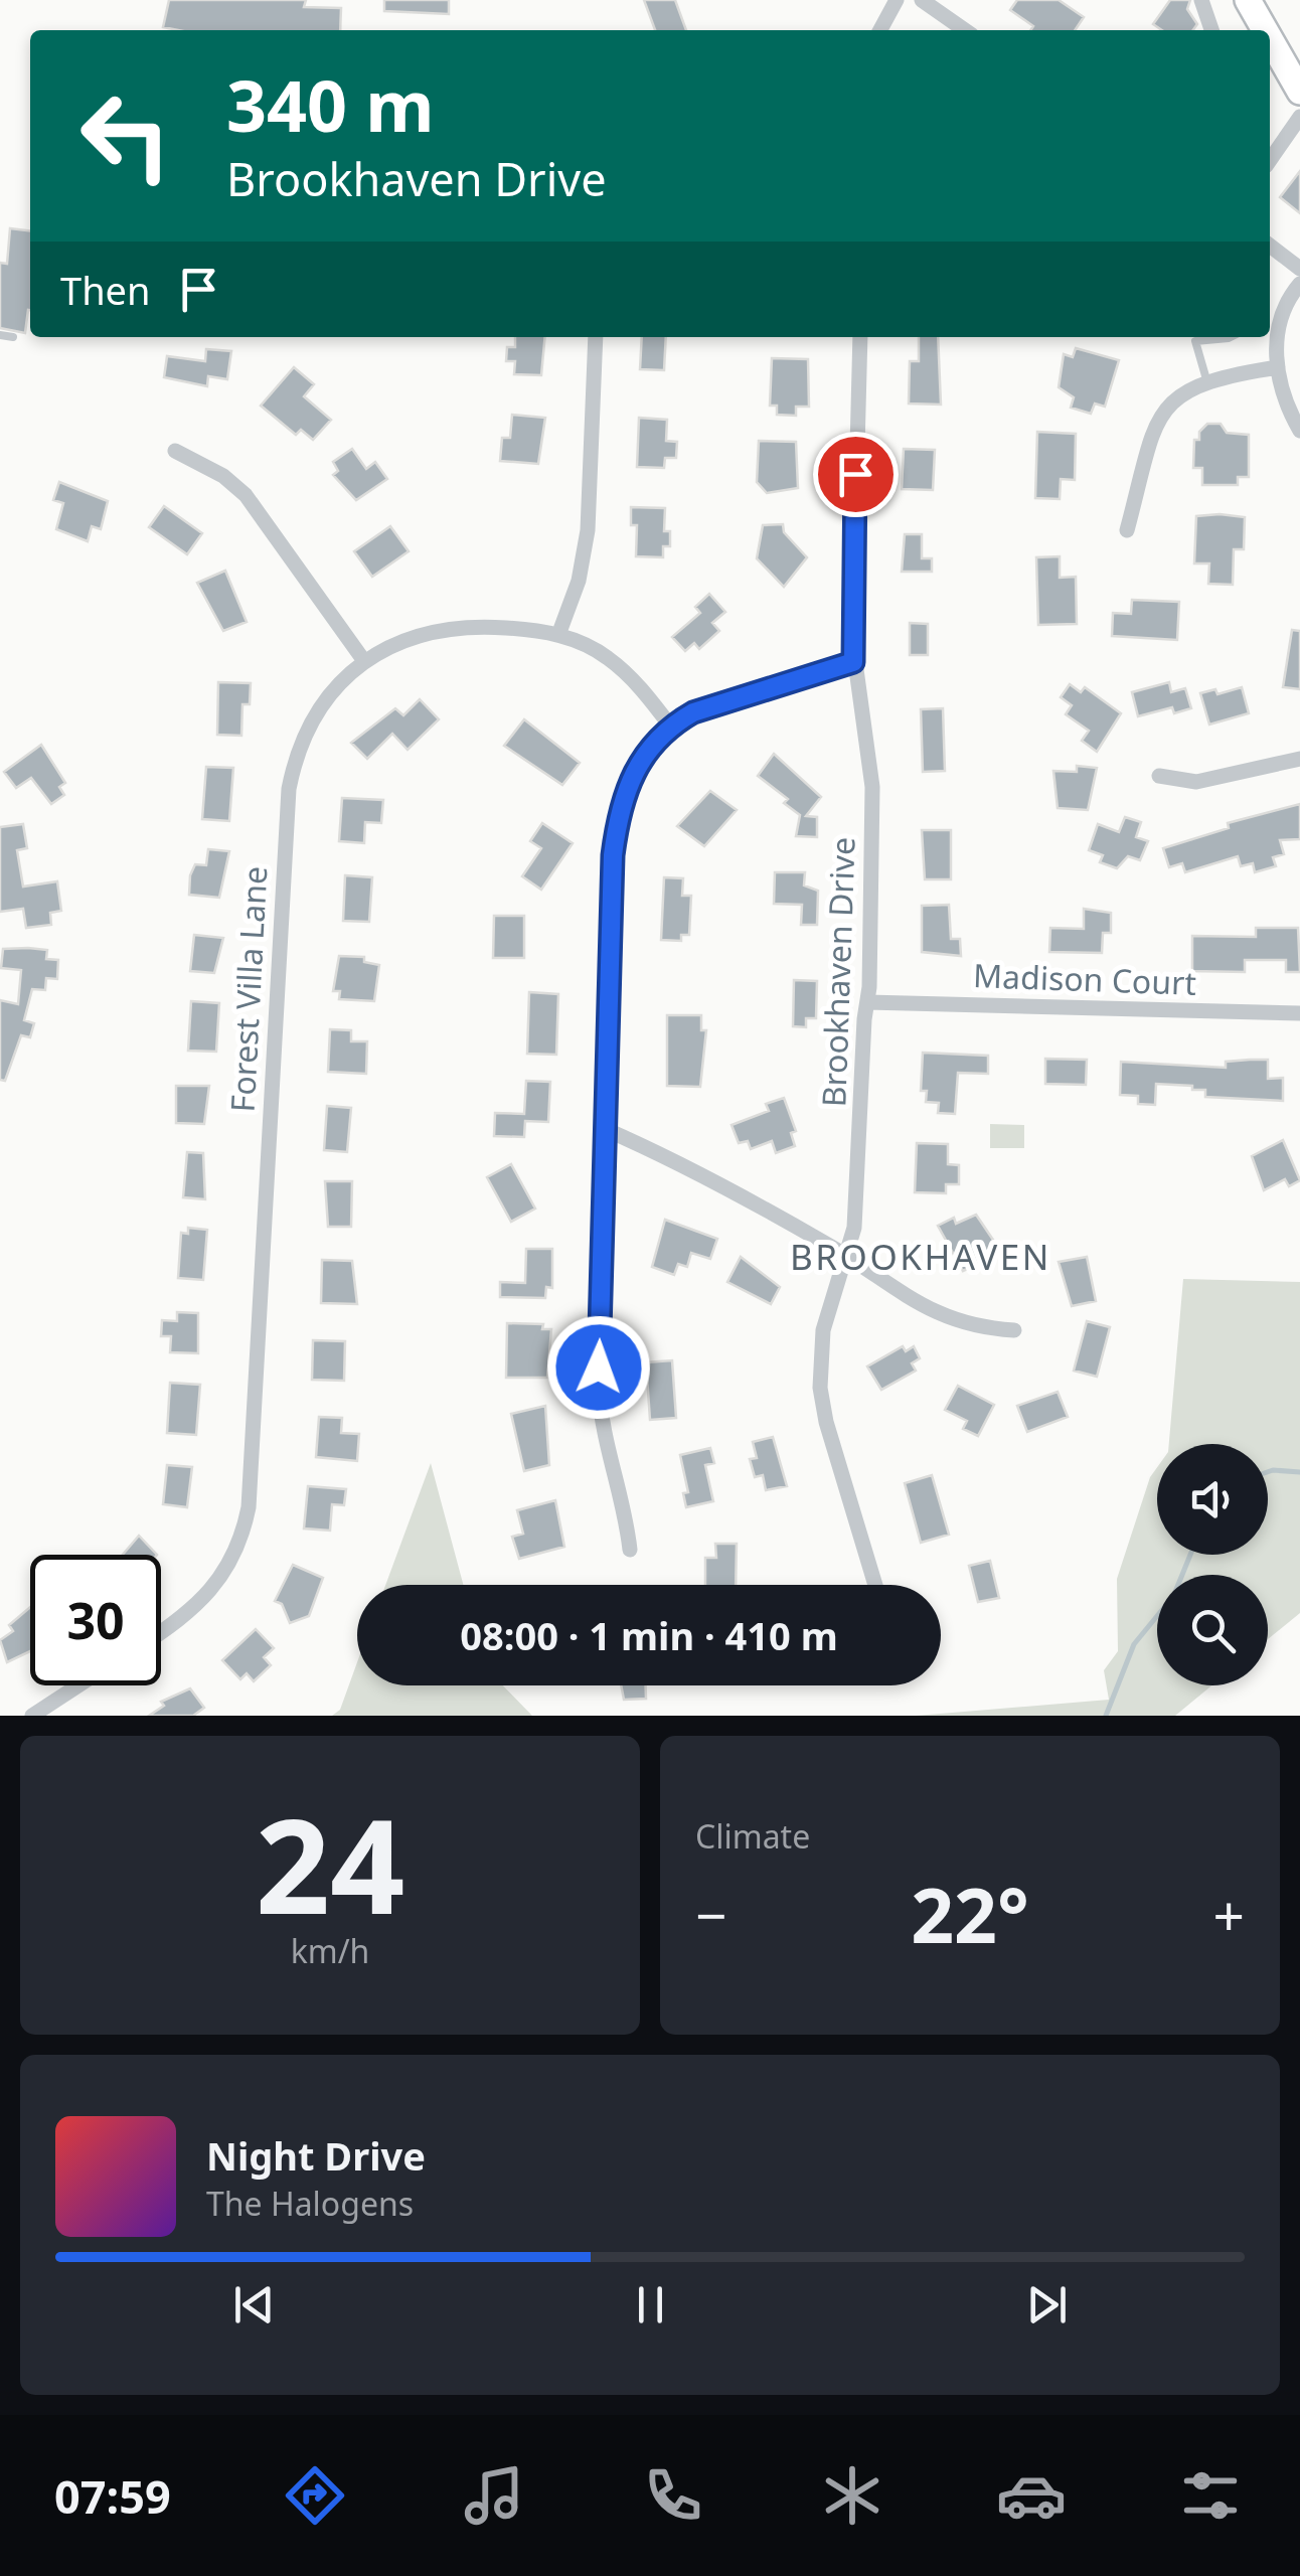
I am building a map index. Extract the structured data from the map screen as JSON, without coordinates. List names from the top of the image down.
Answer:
{
  "streets": {
    "street": ["Brookhaven Drive", "Madison Court", "Forest Villa Lane"]
  },
  "crossings": [
    ["Brookhaven Drive", "Madison Court"]
  ],
  "districts": ["BROOKHAVEN"],
  "page": {
    "turn": ["340 m", "Brookhaven Drive"],
    "then": "Then",
    "limit": "30",
    "trip": "08:00 · 1 min · 410 m",
    "tile": [
      ["24", "km/h"],
      "Climate"
    ],
    "heat": ["−", "22°", "+"],
    "song": ["Night Drive", "The Halogens"],
    "tabs": "07:59"
  }
}
